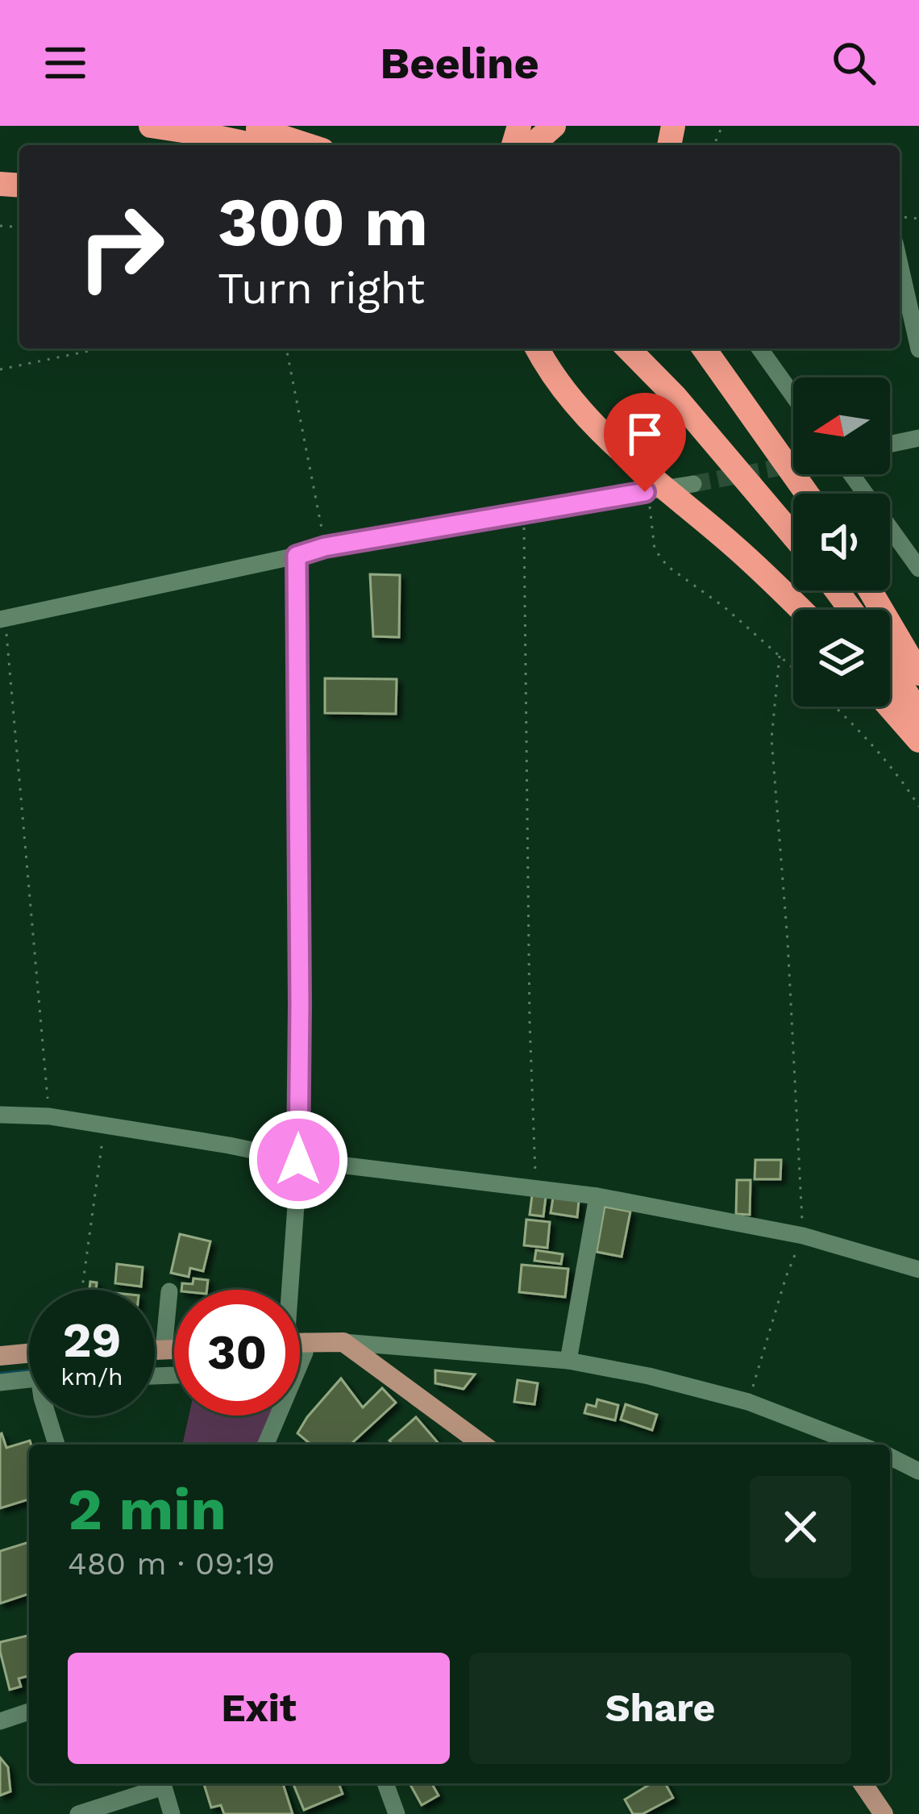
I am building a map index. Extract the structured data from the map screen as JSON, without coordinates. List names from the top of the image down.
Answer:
{
  "north": "left",
  "page": {
    "header": "Beeline",
    "turn": ["300 m", "Turn right"],
    "speed": "29 km/h",
    "limit": "30",
    "heading": ["2 min", "480 m · 09:19"],
    "buttons": ["Exit", "Share"]
  }
}
